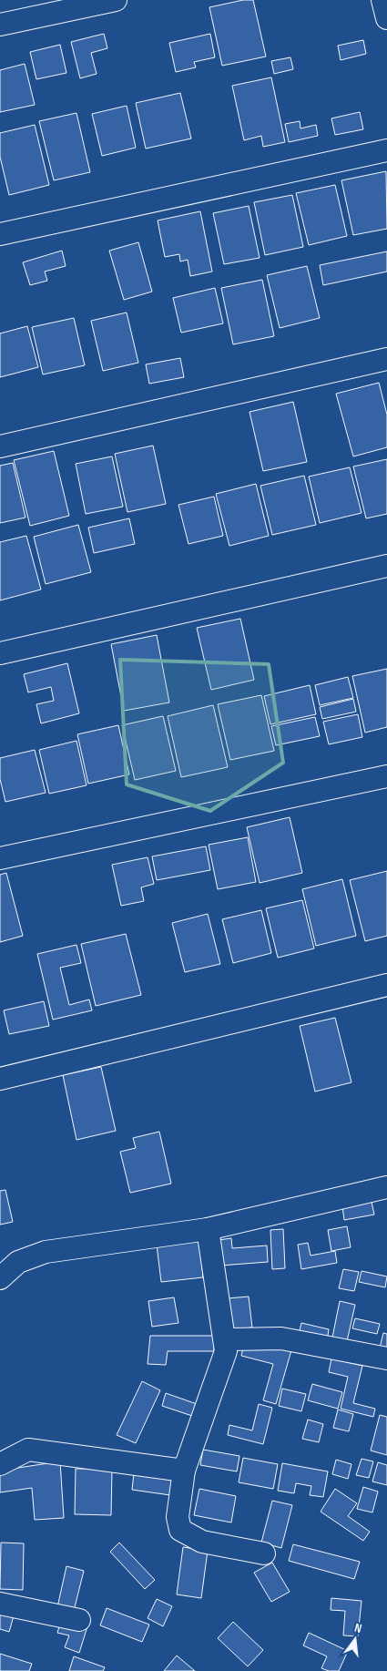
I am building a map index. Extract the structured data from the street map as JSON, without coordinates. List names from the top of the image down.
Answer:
{
  "north": "top"
}
